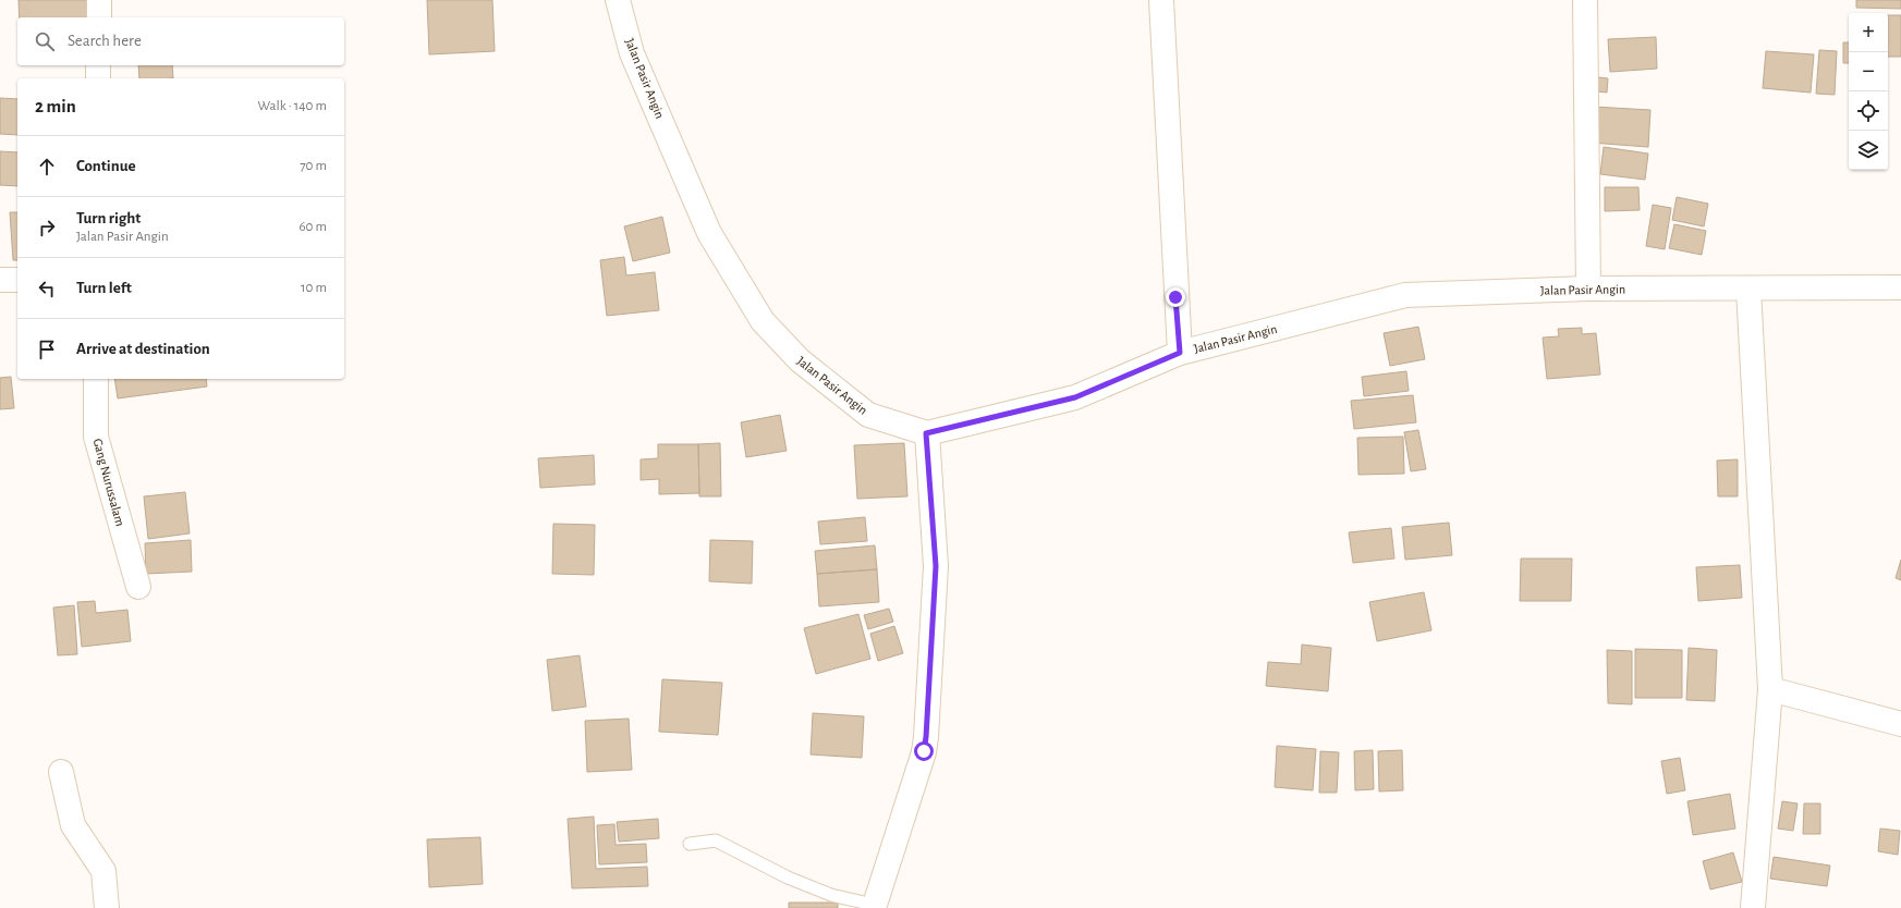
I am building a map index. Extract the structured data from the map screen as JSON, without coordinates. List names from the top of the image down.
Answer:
{
  "streets": {
    "street": ["Jalan Pasir Angin", "Gang Nurussalam"]
  },
  "page": {
    "map_buttons": ["+", "−"],
    "search": "Search here",
    "heading": ["2 min", "Walk · 140 m"],
    "list": [
      ["Continue", "70 m"],
      ["Turn right", "Jalan Pasir Angin", "60 m"],
      ["Turn left", "10 m"],
      "Arrive at destination"
    ]
  }
}
